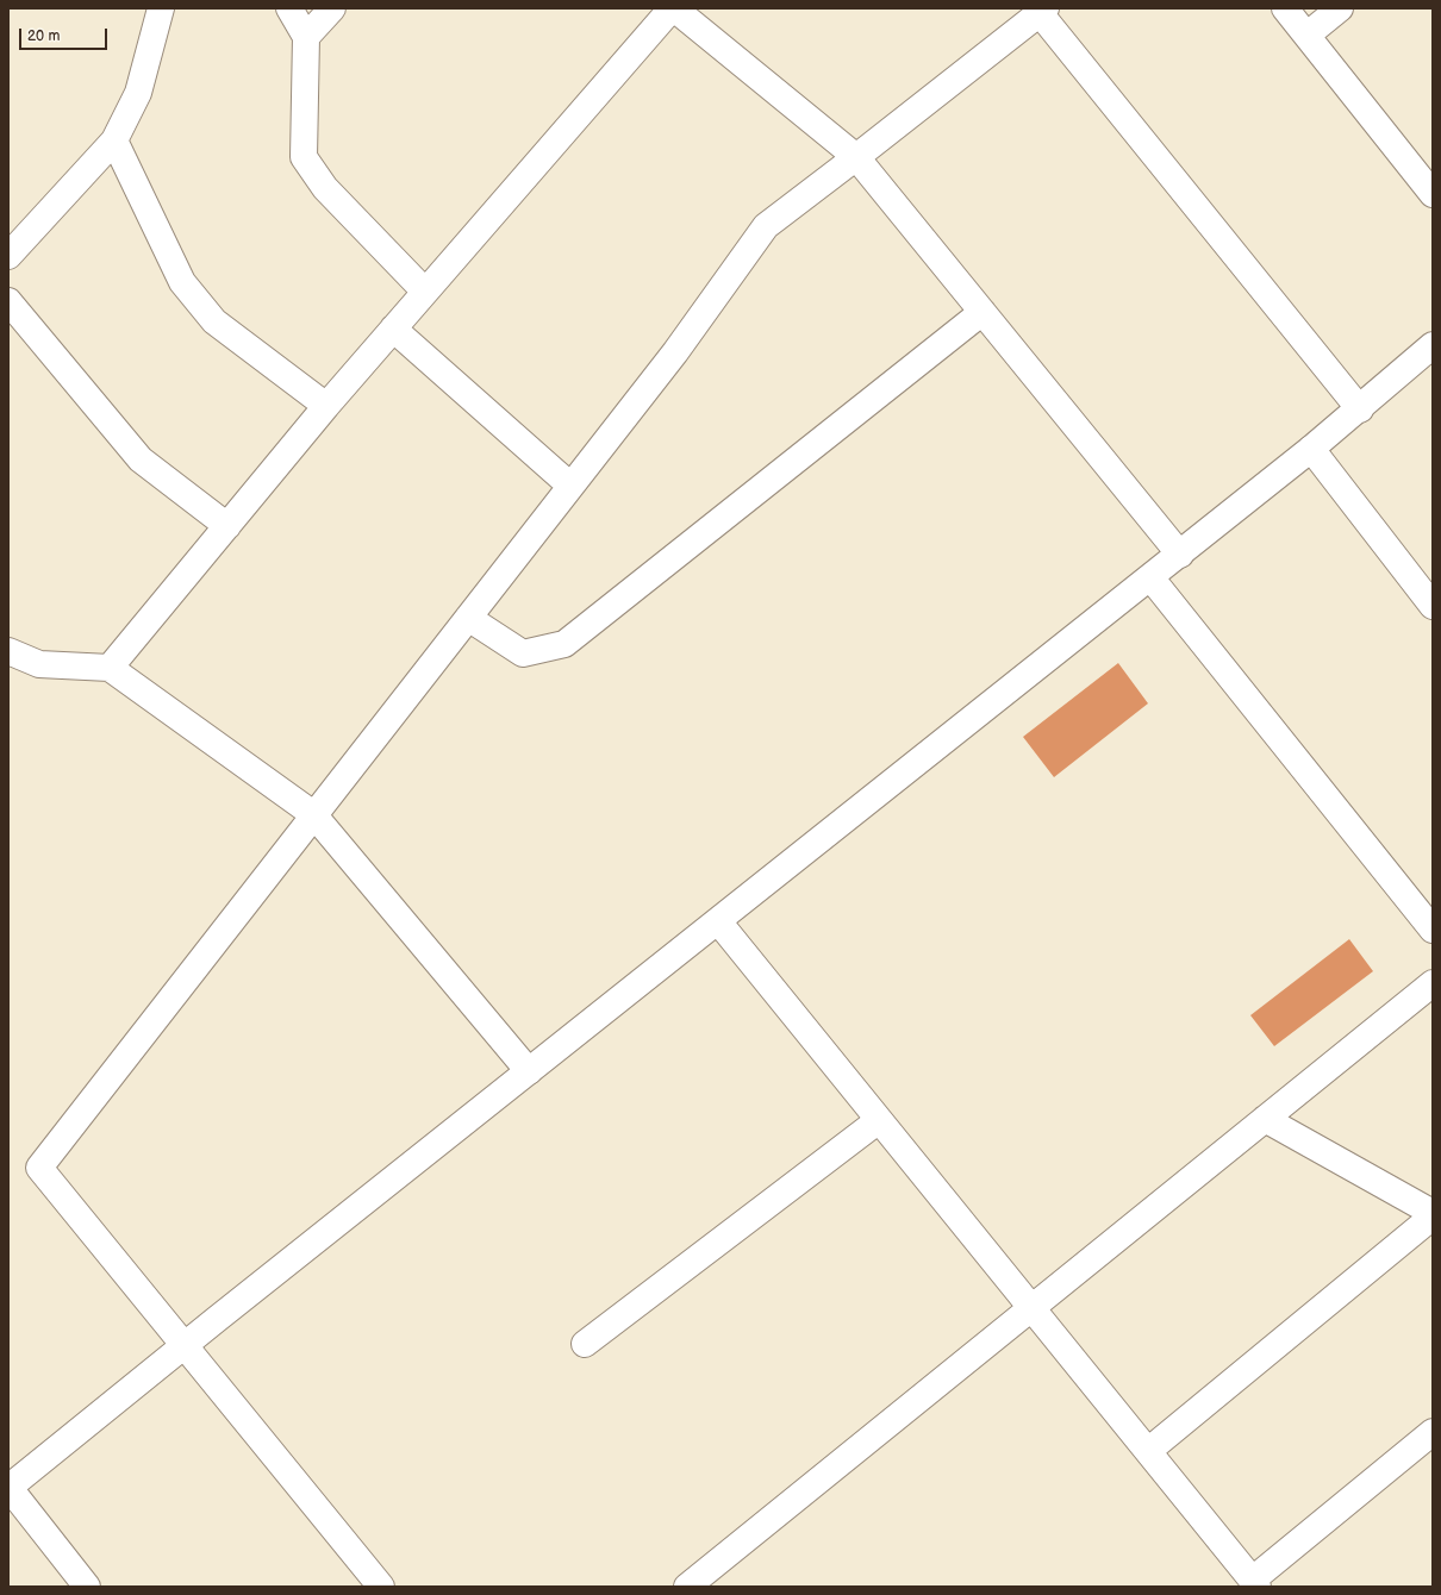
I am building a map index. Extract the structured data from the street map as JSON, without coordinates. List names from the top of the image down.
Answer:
{
  "scale_bar": "20 m"
}
